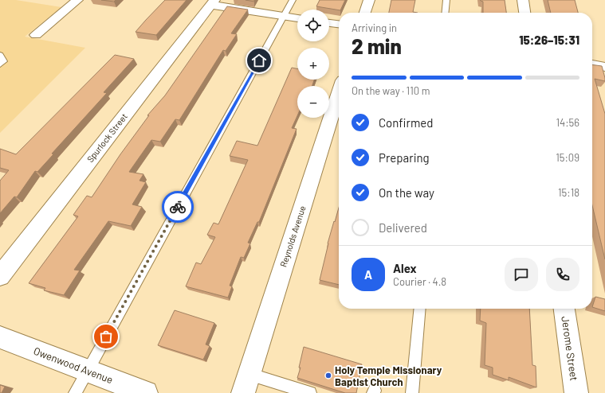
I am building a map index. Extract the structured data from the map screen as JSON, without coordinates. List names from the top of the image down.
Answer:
{
  "streets": {
    "street": [
      "Spurlock Street",
      "Reynolds Avenue",
      "Jerome Street",
      "Owenwood Avenue"
    ]
  },
  "places": ["Holy Temple Missionary Baptist Church"],
  "page": {
    "map_buttons": ["+", "−"],
    "heading": ["2 min", "Arriving in", "15:26–15:31"],
    "panel": ["Alex", "Courier · 4.8"],
    "bar": "On the way · 110 m",
    "list": [
      ["Confirmed", "14:56"],
      ["Preparing", "15:09"],
      ["On the way", "15:18"],
      "Delivered"
    ],
    "round": "A"
  }
}
